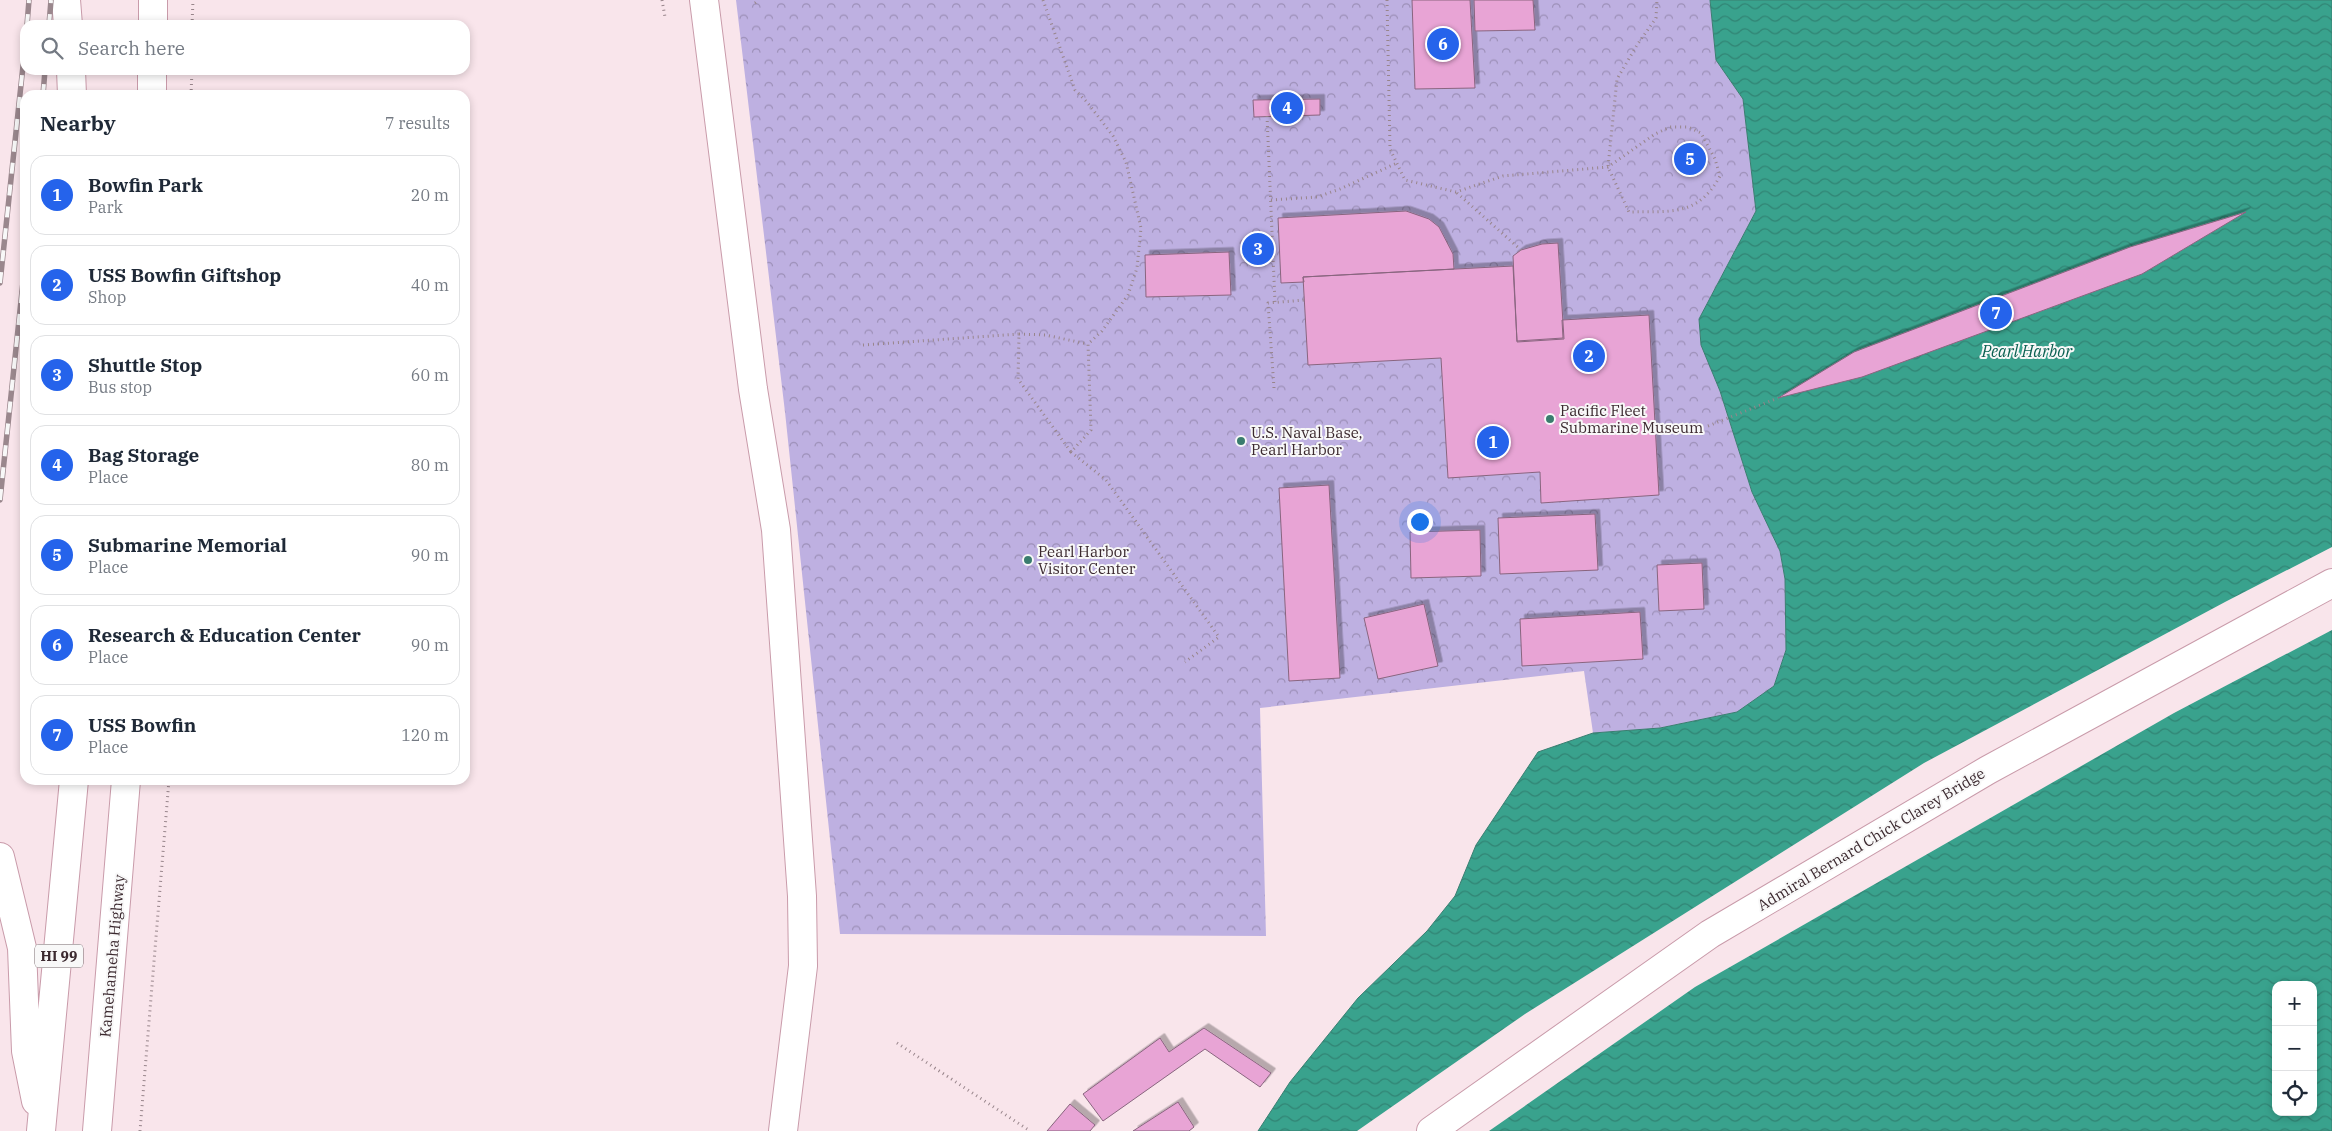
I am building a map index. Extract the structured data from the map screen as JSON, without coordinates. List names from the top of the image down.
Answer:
{
  "streets": {
    "street": ["Admiral Bernard Chick Clarey Bridge", "HI 99", "Kamehameha Highway"]
  },
  "water": ["Pearl Harbor"],
  "places": ["Pacific Fleet Submarine Museum", "U.S. Naval Base, Pearl Harbor", "Pearl Harbor Visitor Center"],
  "page": {
    "search": "Search here",
    "pins": [
      "6",
      "4",
      "5",
      "3",
      "7",
      "2",
      "1"
    ],
    "heading": ["Nearby", "7 results"],
    "list": [
      {
        "mark": "1",
        "name": "Bowfin Park",
        "note": "Park",
        "value": "20 m"
      },
      {
        "mark": "2",
        "name": "USS Bowfin Giftshop",
        "note": "Shop",
        "value": "40 m"
      },
      {
        "mark": "3",
        "name": "Shuttle Stop",
        "note": "Bus stop",
        "value": "60 m"
      },
      {
        "mark": "4",
        "name": "Bag Storage",
        "note": "Place",
        "value": "80 m"
      },
      {
        "mark": "5",
        "name": "Submarine Memorial",
        "note": "Place",
        "value": "90 m"
      },
      {
        "mark": "6",
        "name": "Research & Education Center",
        "note": "Place",
        "value": "90 m"
      },
      {
        "mark": "7",
        "name": "USS Bowfin",
        "note": "Place",
        "value": "120 m"
      }
    ],
    "map_buttons": ["+", "−"]
  }
}
